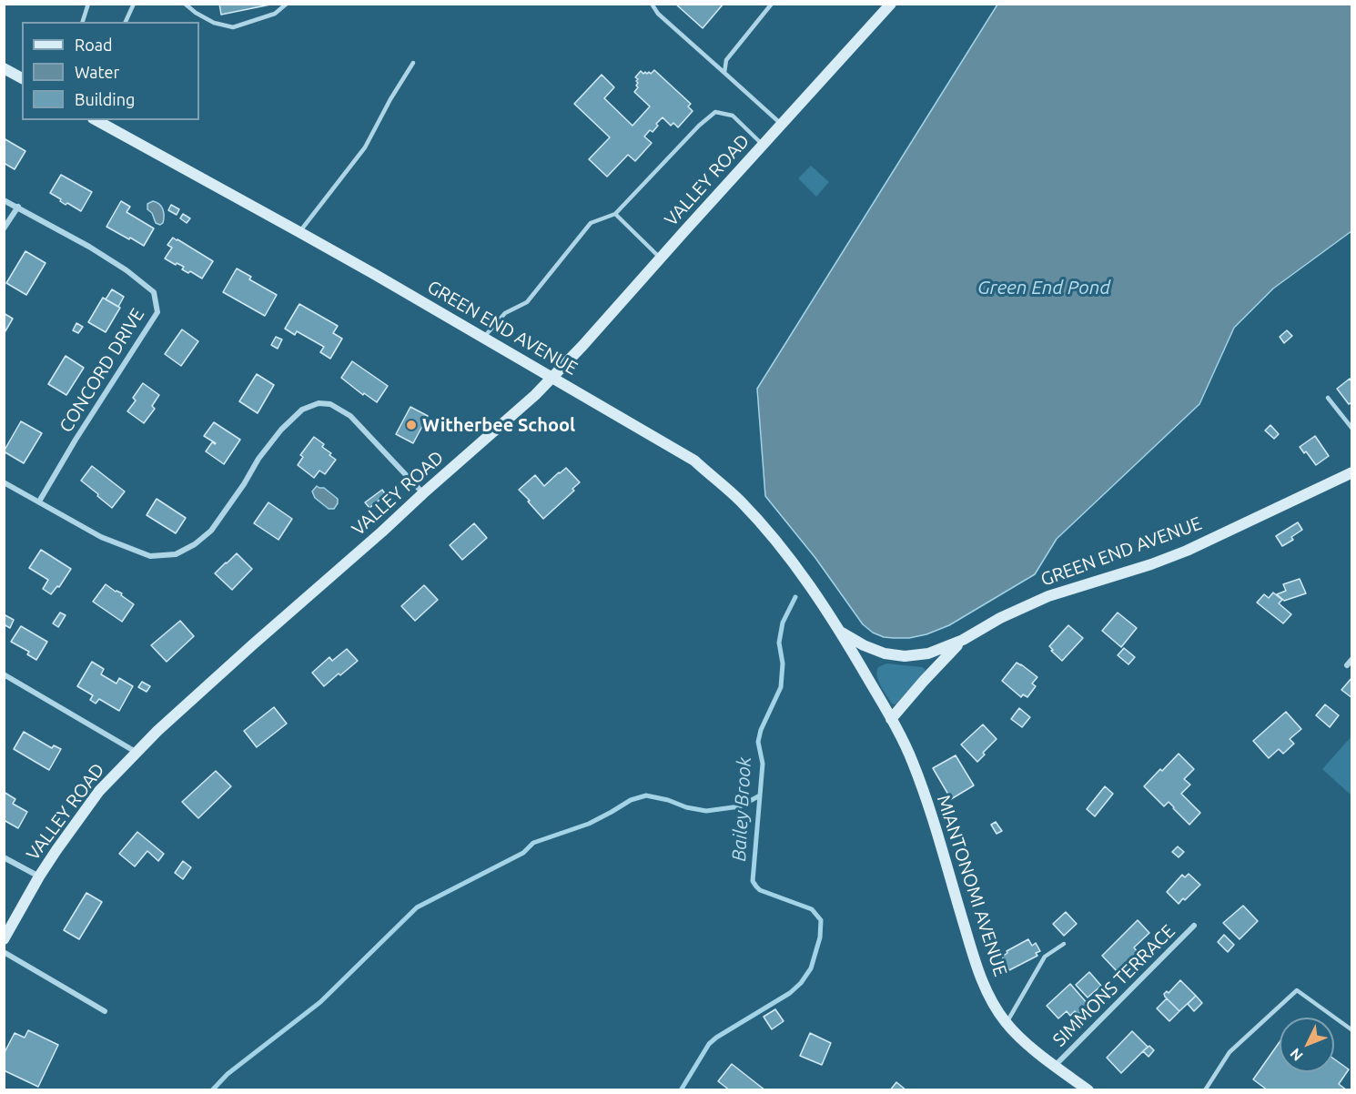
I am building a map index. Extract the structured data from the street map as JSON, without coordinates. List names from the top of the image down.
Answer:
{
  "streets": {
    "main road": ["VALLEY ROAD", "GREEN END AVENUE", "MIANTONOMI AVENUE"],
    "street": ["CONCORD DRIVE", "SIMMONS TERRACE"]
  },
  "crossings": [
    ["VALLEY ROAD", "GREEN END AVENUE"],
    ["GREEN END AVENUE", "MIANTONOMI AVENUE"],
    ["MIANTONOMI AVENUE", "SIMMONS TERRACE"]
  ],
  "water": ["Green End Pond", "Bailey Brook"],
  "places": ["Witherbee School"],
  "legend": ["Road", "Water", "Building"],
  "north": "bottom left"
}
